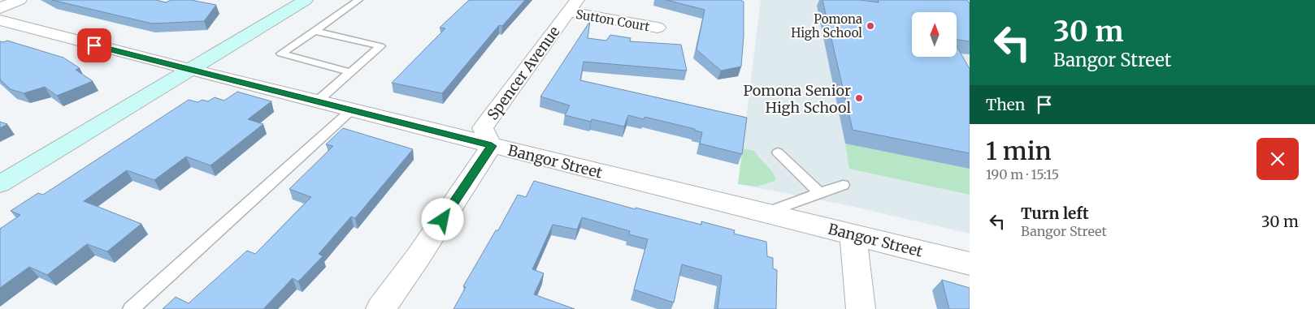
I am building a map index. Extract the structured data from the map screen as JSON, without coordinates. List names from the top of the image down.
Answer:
{
  "streets": {
    "street": ["Sutton Court", "Spencer Avenue", "Bangor Street"]
  },
  "crossings": [
    ["Sutton Court", "Spencer Avenue"],
    ["Spencer Avenue", "Bangor Street"]
  ],
  "places": ["Pomona High School", "Pomona Senior High School"],
  "north": "top",
  "page": {
    "turn": ["30 m", "Bangor Street"],
    "then": "Then",
    "heading": ["1 min", "190 m · 15:15"],
    "list": [
      {
        "name": "Turn left",
        "note": "Bangor Street",
        "value": "30 m"
      }
    ]
  }
}
